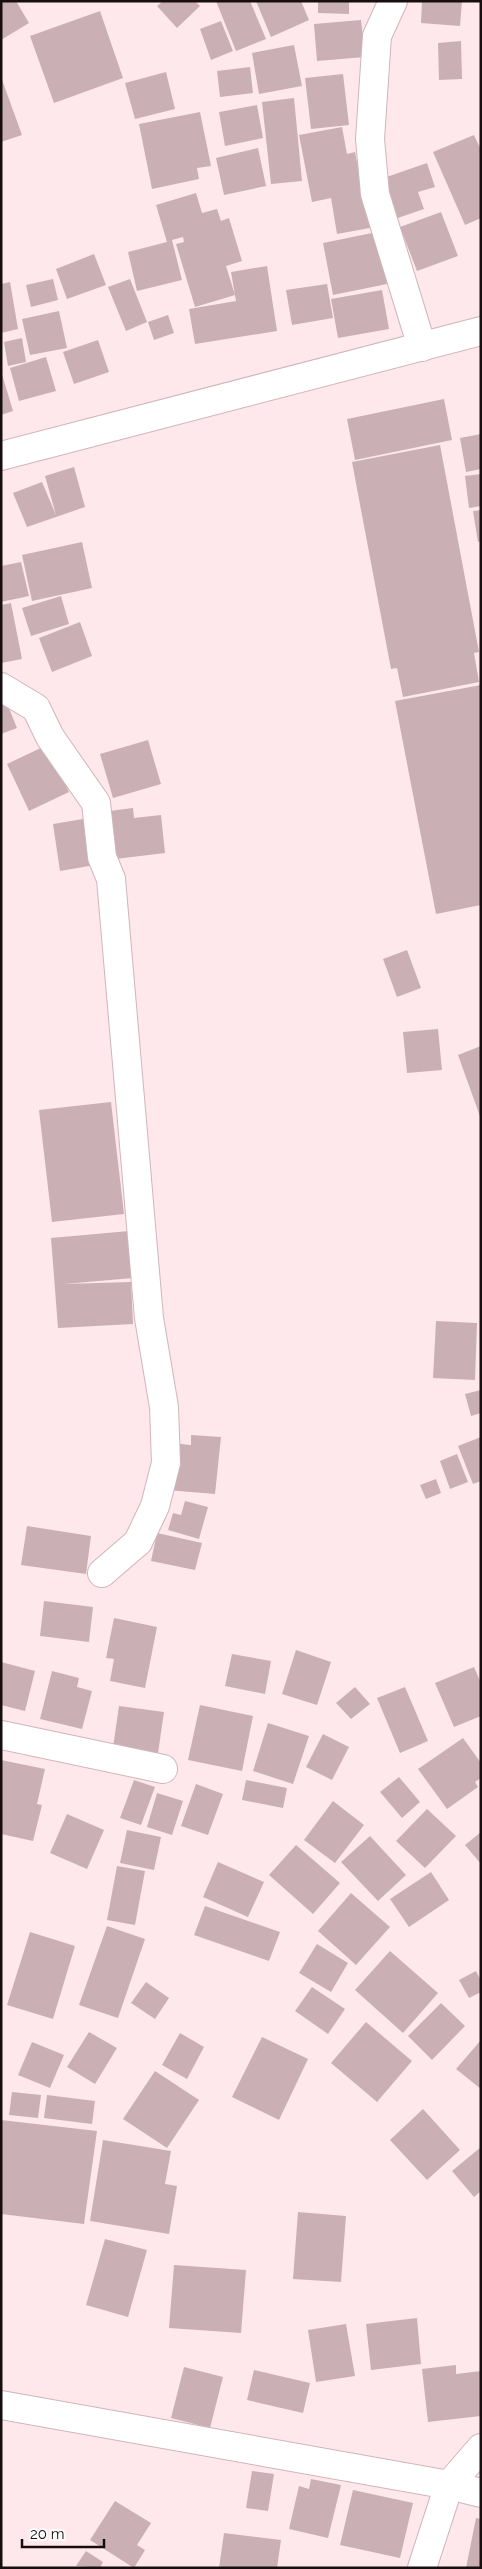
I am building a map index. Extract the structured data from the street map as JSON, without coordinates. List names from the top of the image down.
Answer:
{
  "scale_bar": "20 m"
}
